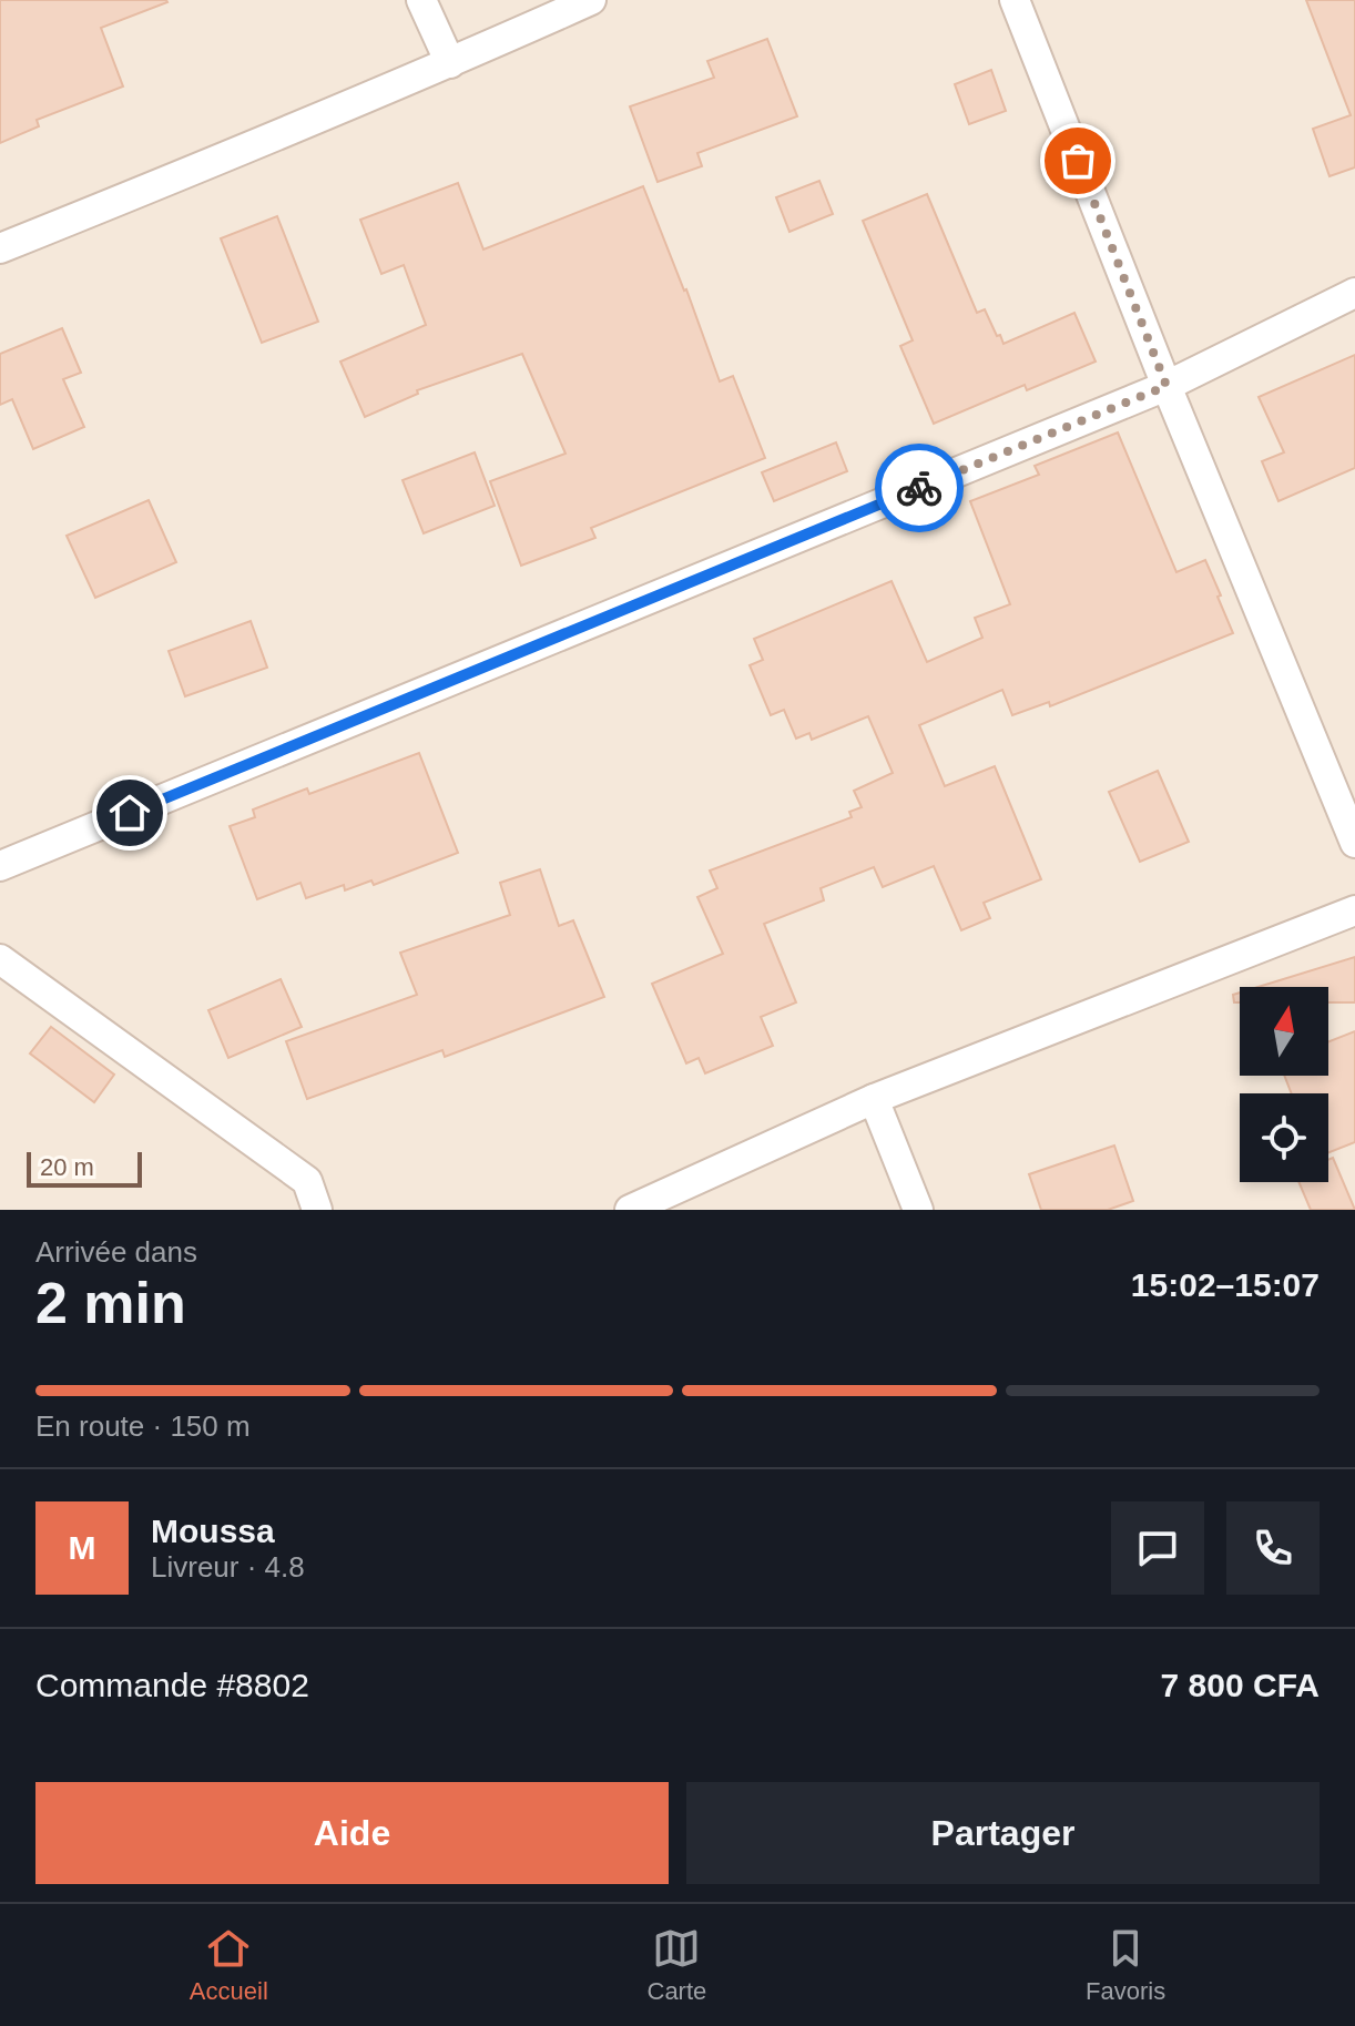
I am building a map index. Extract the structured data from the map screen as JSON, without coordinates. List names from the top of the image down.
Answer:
{
  "scale_bar": "20 m",
  "north": "top",
  "page": {
    "scale": "20 m",
    "heading": ["2 min", "Arrivée dans", "15:02–15:07"],
    "panel": [
      "Moussa",
      "Livreur · 4.8",
      "Commande #8802",
      "7 800 CFA"
    ],
    "bar": "En route · 150 m",
    "round": "M",
    "buttons": ["Aide", "Partager"],
    "tabs": ["Accueil", "Carte", "Favoris"]
  }
}
